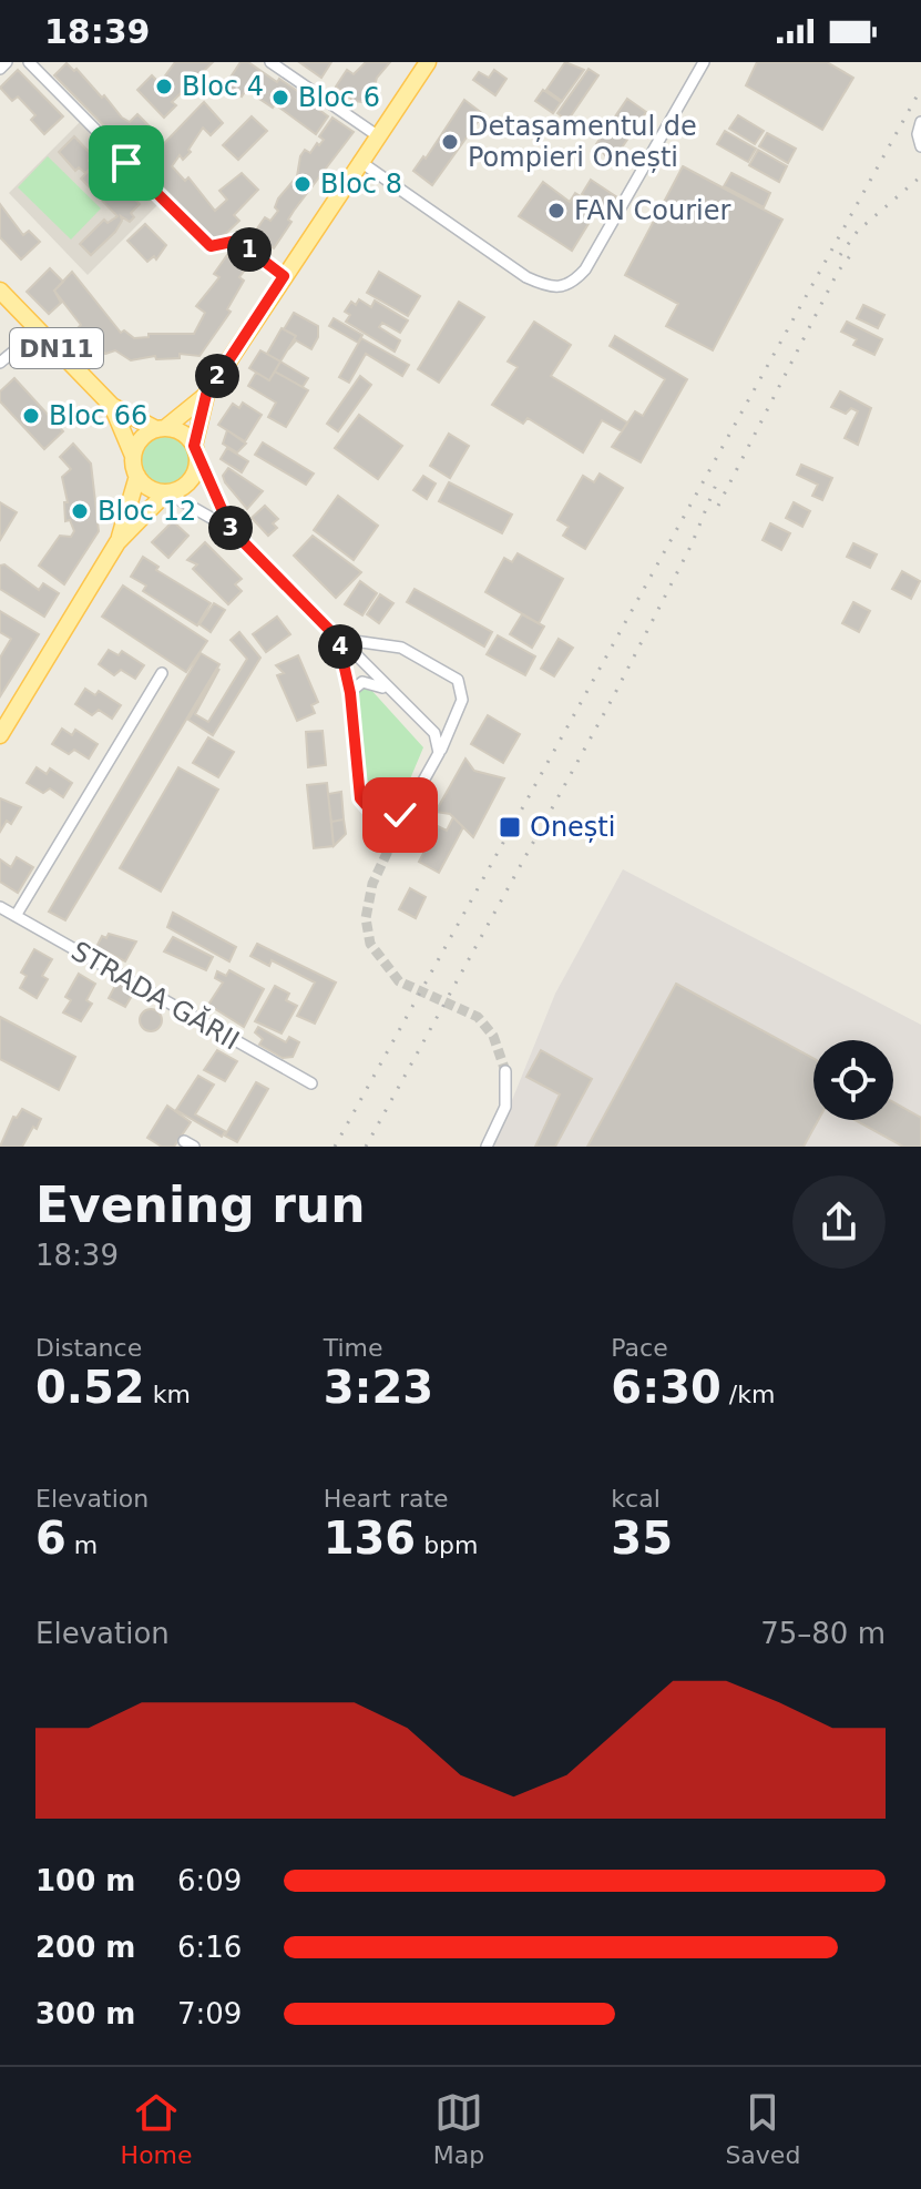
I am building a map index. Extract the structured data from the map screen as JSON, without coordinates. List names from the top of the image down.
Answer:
{
  "streets": {
    "main road": ["DN11"],
    "street": ["STRADA GĂRII"]
  },
  "places": {
    "other": [
      "Bloc 4",
      "Bloc 6",
      "Detașamentul de Pompieri Onești",
      "Bloc 8",
      "FAN Courier",
      "Bloc 66",
      "Bloc 12"
    ],
    "transit": ["Onești"]
  },
  "page": {
    "status": "18:39",
    "pins": [
      "1",
      "2",
      "3",
      "4"
    ],
    "heading": ["Evening run", "18:39"],
    "stats": [
      ["Distance", "0.52 km"],
      ["Time", "3:23"],
      ["Pace", "6:30 /km"],
      ["Elevation", "6 m"],
      ["Heart rate", "136 bpm"],
      ["kcal", "35"]
    ],
    "chart": ["Elevation", "75–80 m"],
    "list": [
      {
        "name": "100 m",
        "note": "6:09"
      },
      {
        "name": "200 m",
        "note": "6:16"
      },
      {
        "name": "300 m",
        "note": "7:09"
      }
    ],
    "tabs": ["Home", "Map", "Saved"]
  }
}
